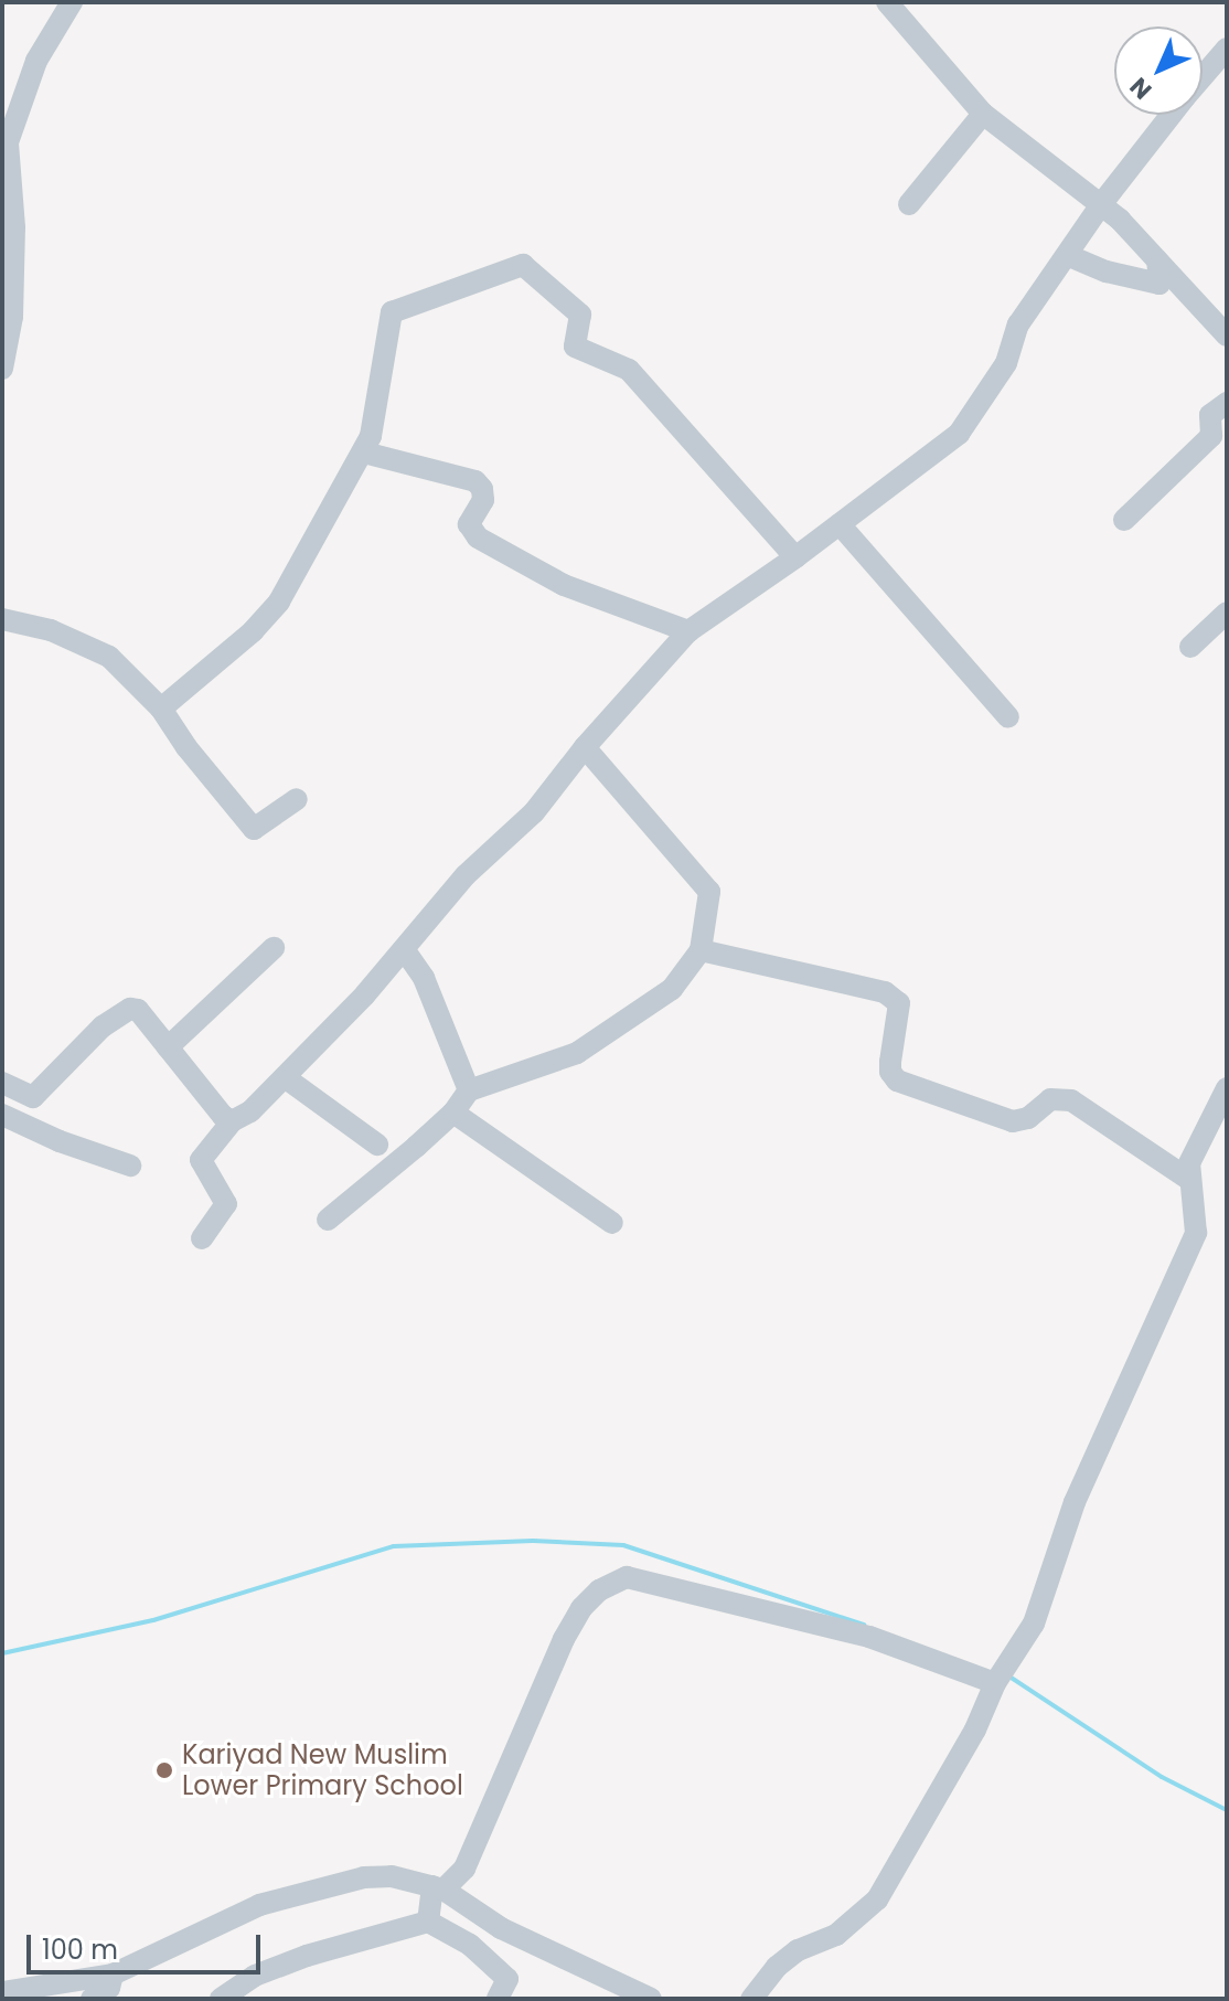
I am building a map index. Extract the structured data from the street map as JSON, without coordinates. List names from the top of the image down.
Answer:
{
  "places": ["Kariyad New Muslim Lower Primary School"],
  "scale_bar": "100 m",
  "north": "bottom left"
}
